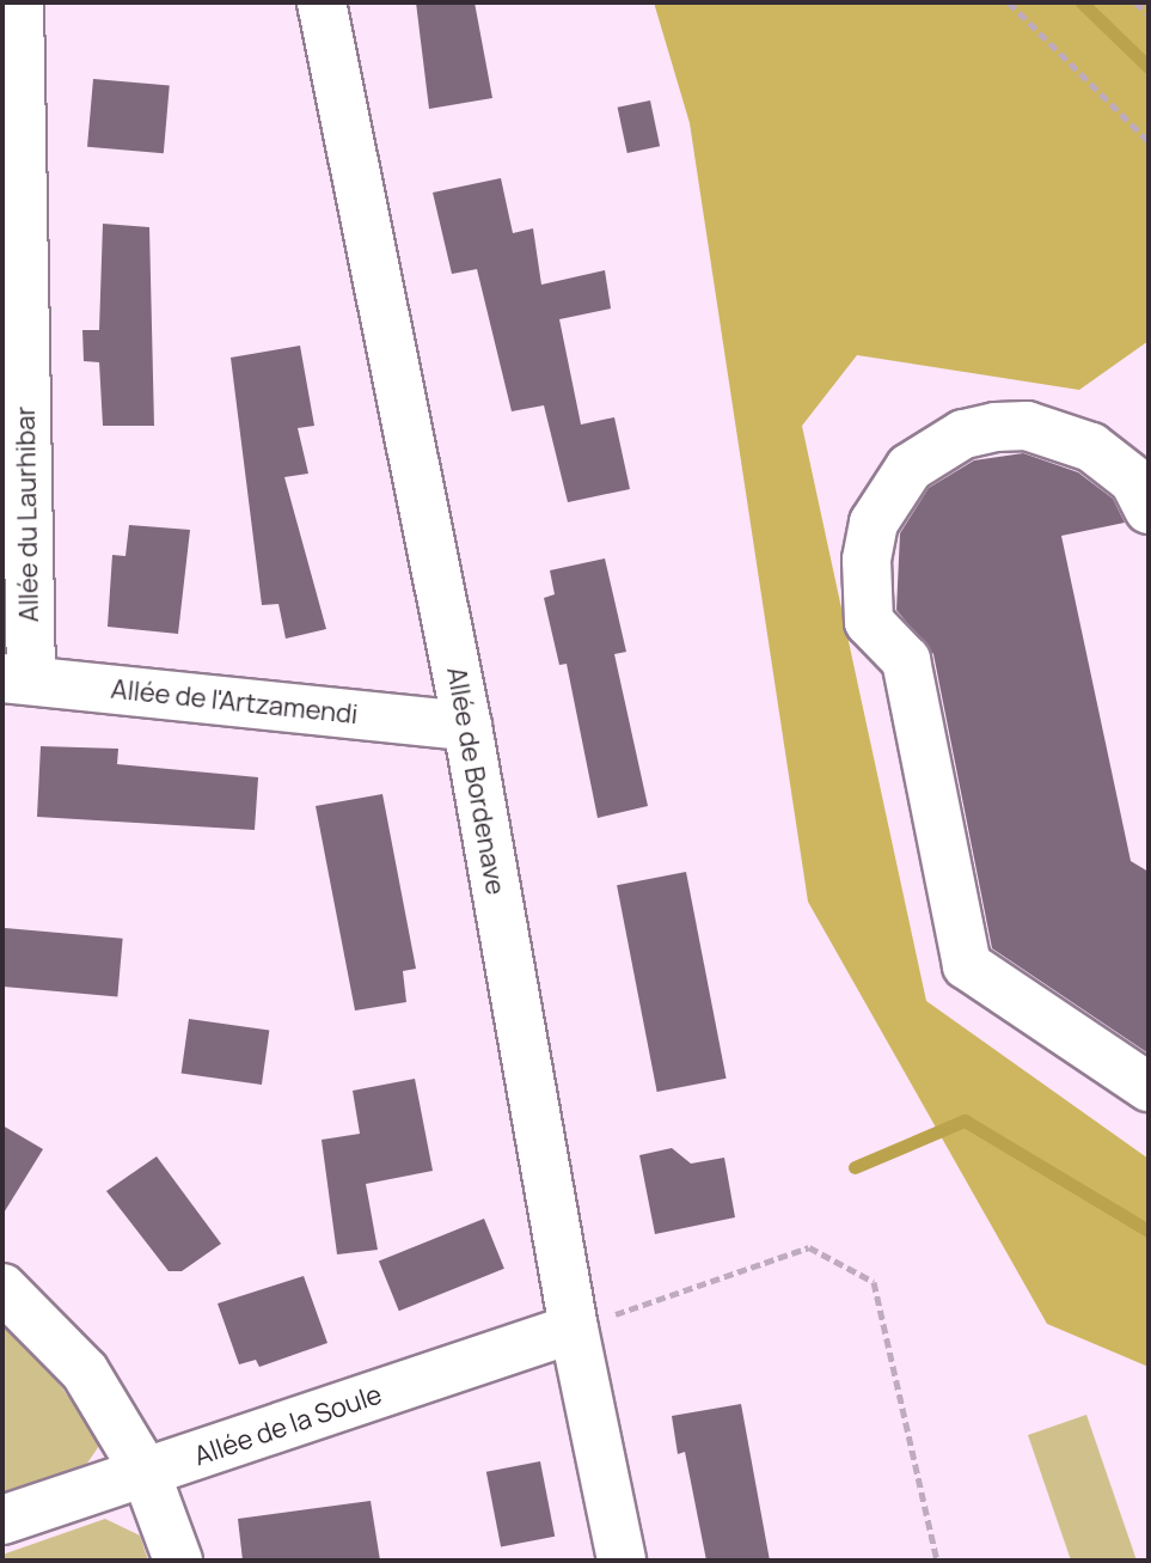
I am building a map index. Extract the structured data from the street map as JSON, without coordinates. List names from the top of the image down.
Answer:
{
  "streets": {
    "street": [
      "Allée du Laurhibar",
      "Allée de l'Artzamendi",
      "Allée de Bordenave",
      "Allée de la Soule"
    ]
  },
  "crossings": [
    ["Allée du Laurhibar", "Allée de l'Artzamendi"],
    ["Allée de l'Artzamendi", "Allée de Bordenave"],
    ["Allée de Bordenave", "Allée de la Soule"]
  ]
}
